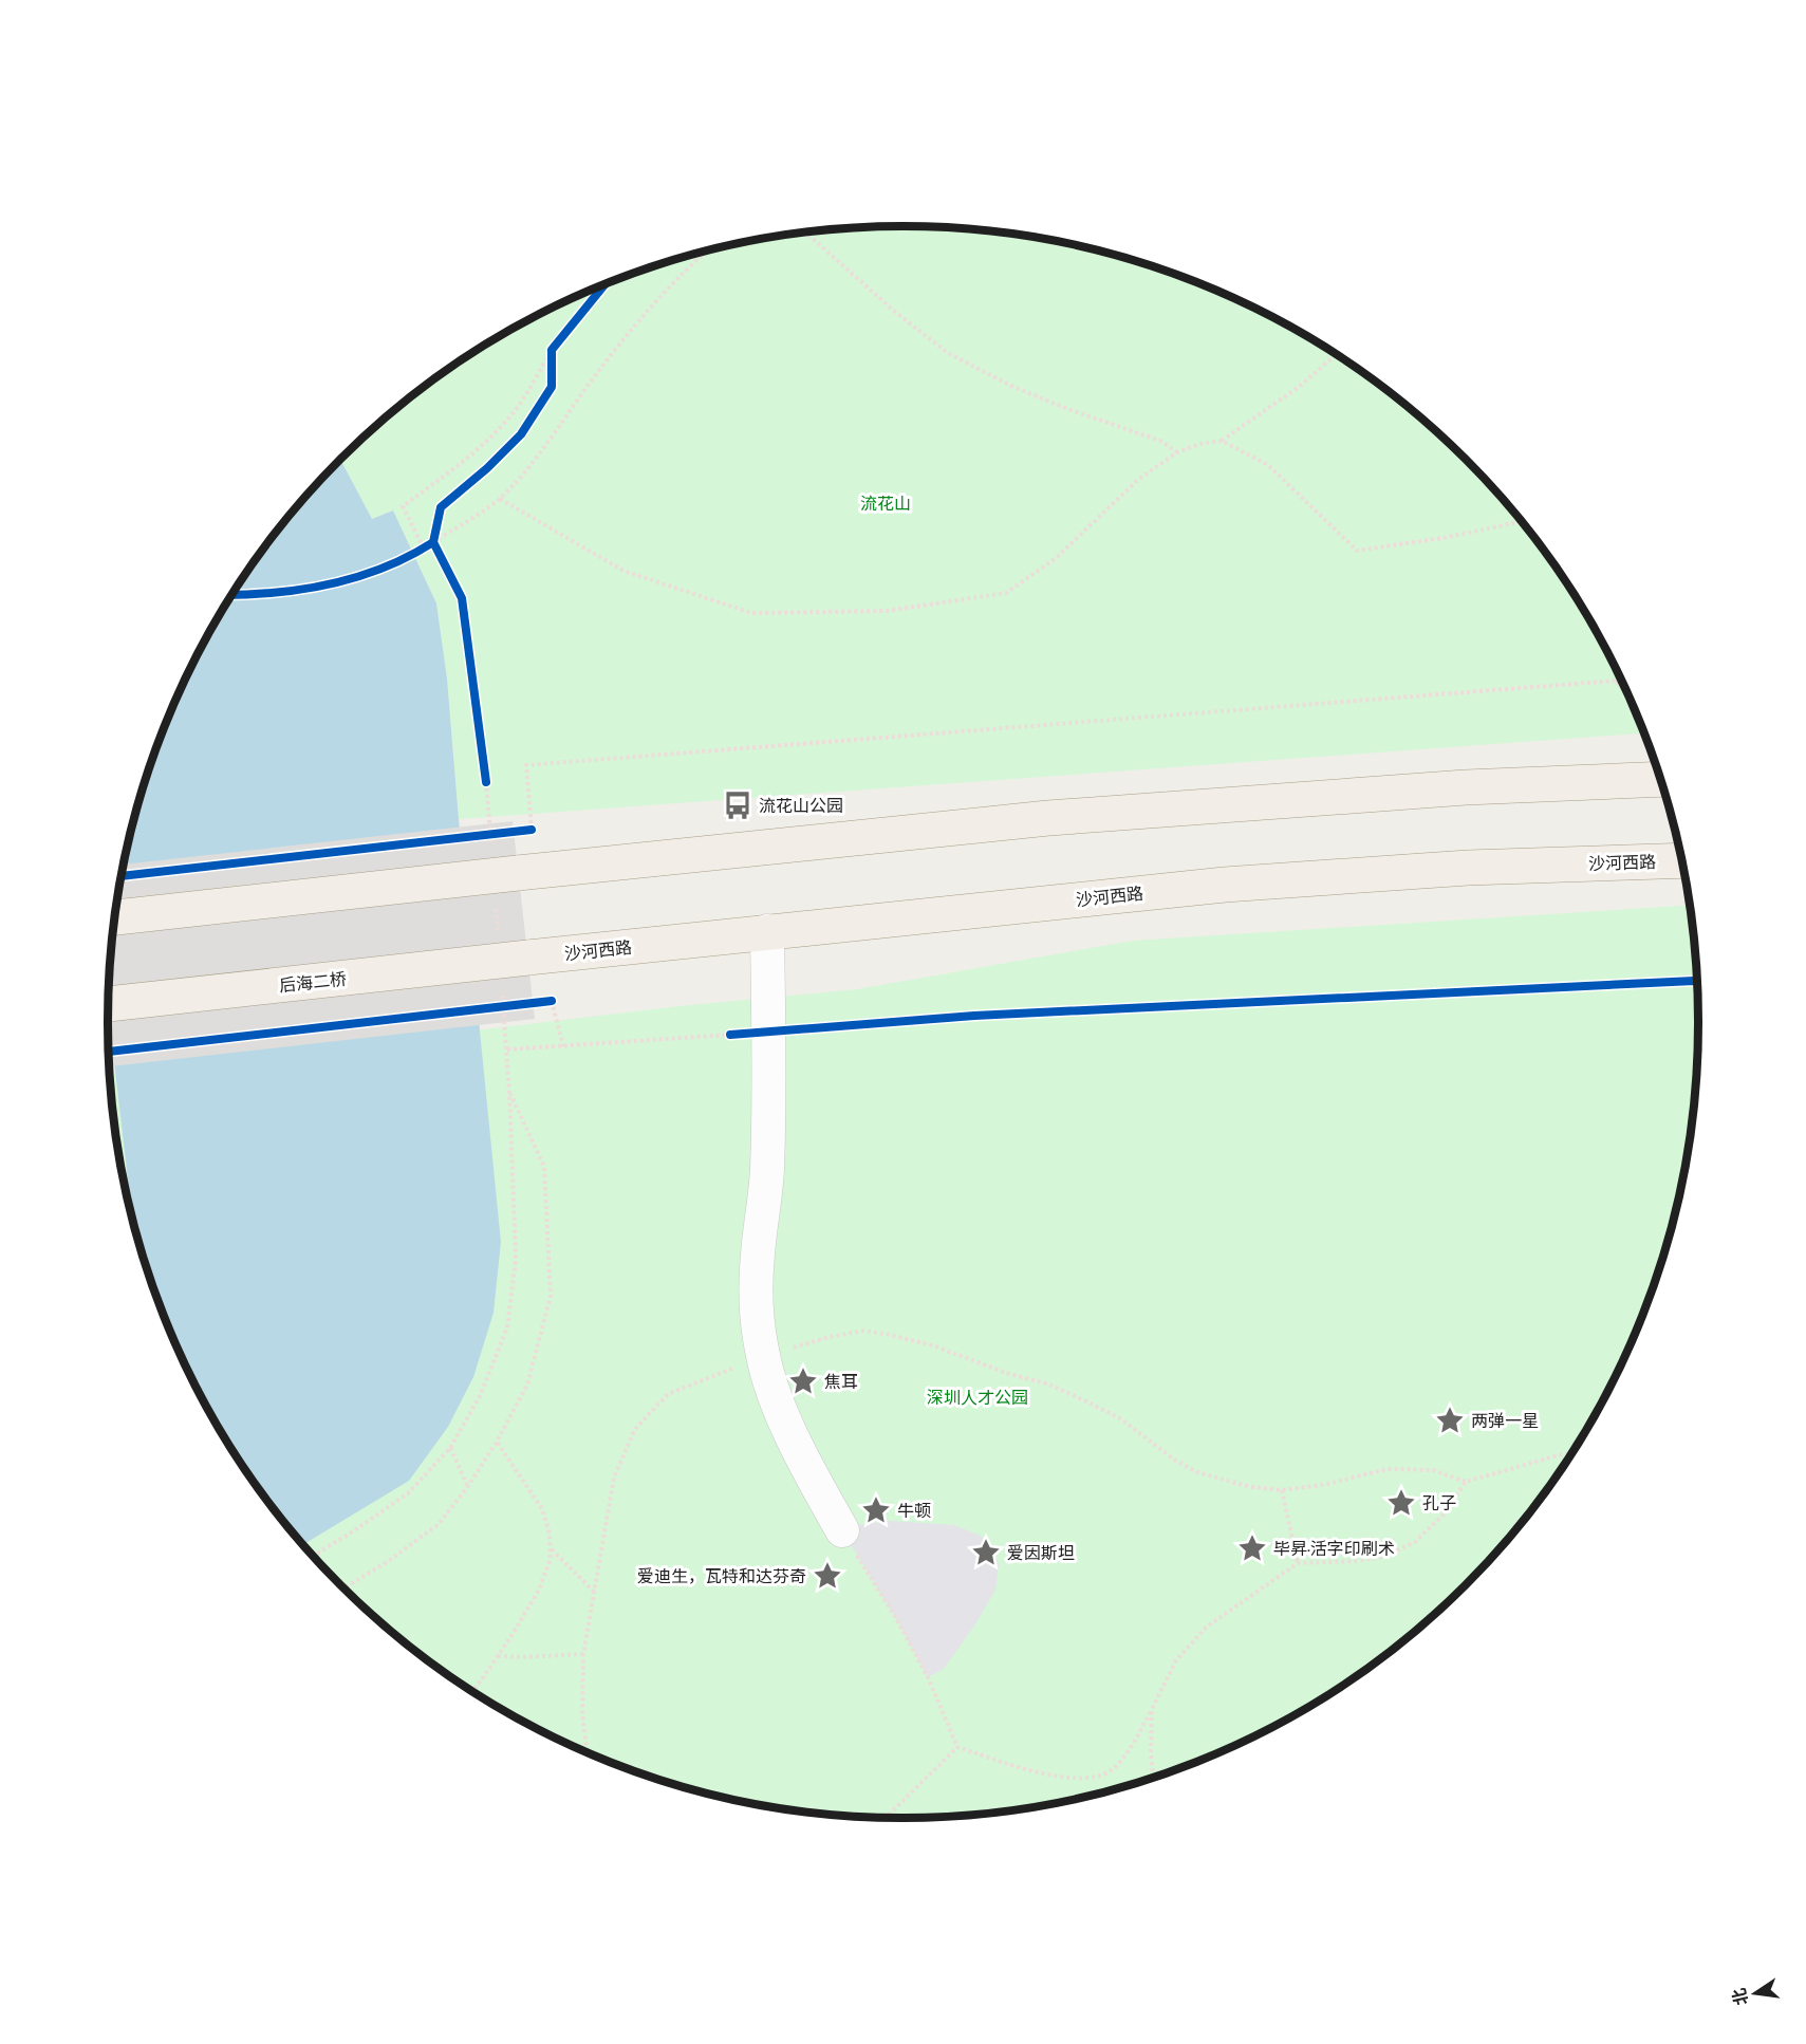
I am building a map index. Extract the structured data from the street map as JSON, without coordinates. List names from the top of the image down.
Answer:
{
  "streets": {
    "main road": ["沙河西路", "后海二桥"]
  },
  "crossings": [
    ["沙河西路", "后海二桥"]
  ],
  "parks": ["流花山", "深圳人才公园"],
  "places": {
    "bus stop": ["流花山公园"],
    "place": [
      "焦耳",
      "两弹一星",
      "孔子",
      "牛顿",
      "毕昇·活字印刷术",
      "爱因斯坦",
      "爱迪生，瓦特和达芬奇"
    ]
  },
  "north": "left"
}
